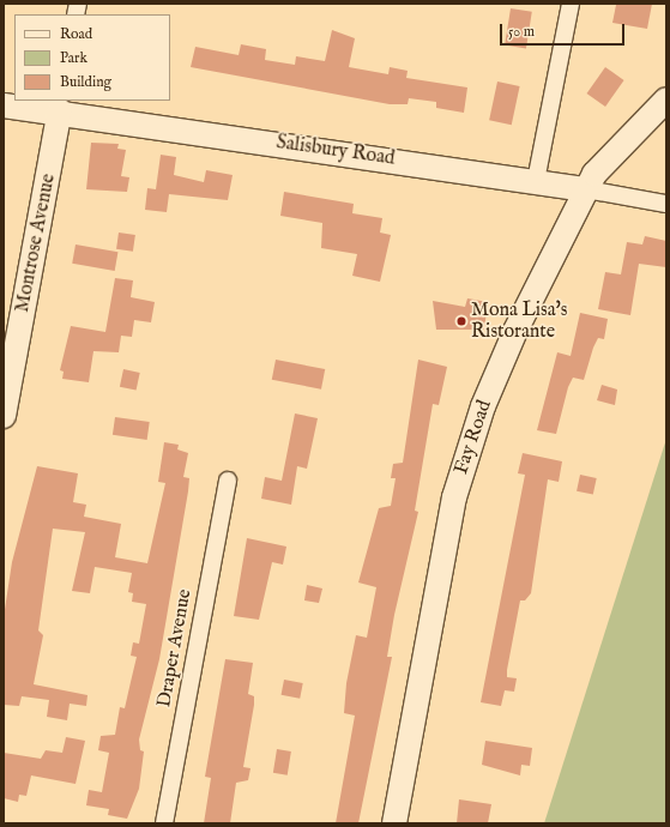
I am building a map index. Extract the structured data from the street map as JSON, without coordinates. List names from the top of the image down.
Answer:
{
  "streets": {
    "street": [
      "Salisbury Road",
      "Montrose Avenue",
      "Fay Road",
      "Draper Avenue"
    ]
  },
  "crossings": [
    ["Salisbury Road", "Montrose Avenue"],
    ["Salisbury Road", "Fay Road"]
  ],
  "places": ["Mona Lisa's Ristorante"],
  "legend": ["Road", "Park", "Building"],
  "scale_bar": "50 m"
}
